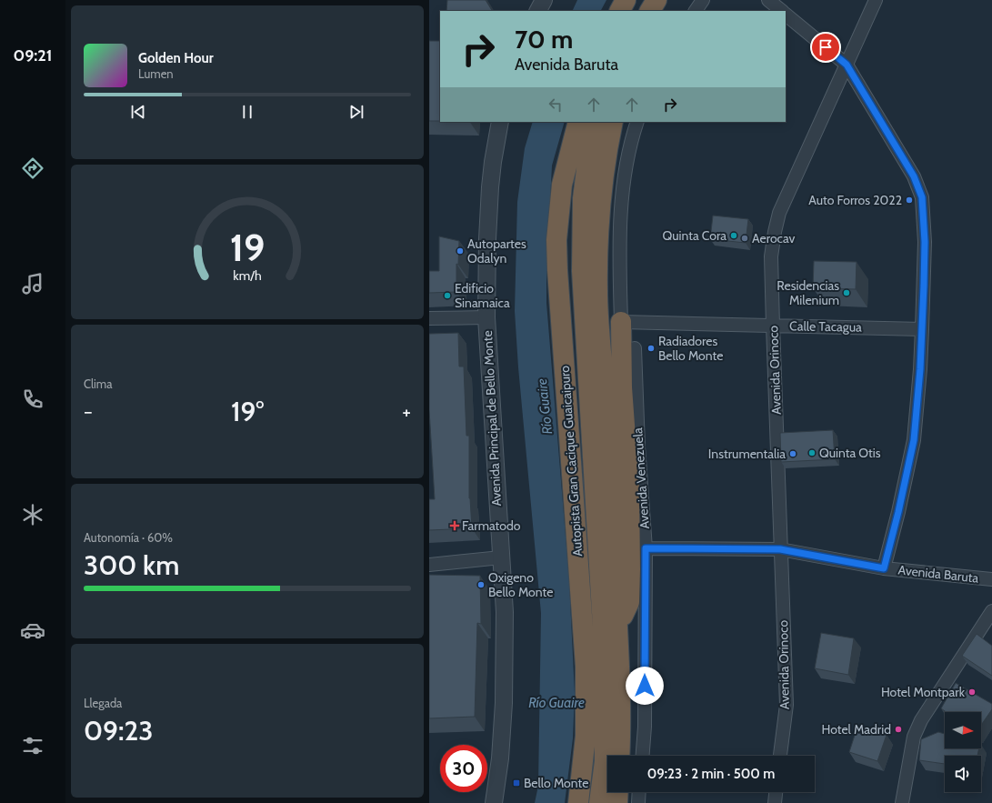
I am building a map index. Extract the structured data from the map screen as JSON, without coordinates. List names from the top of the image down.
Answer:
{
  "streets": {
    "highway": ["Autopista Gran Cacique Guaicaipuro"],
    "street": [
      "Calle Tacagua",
      "Avenida Orinoco",
      "Avenida Principal de Bello Monte",
      "Avenida Venezuela",
      "Avenida Baruta"
    ]
  },
  "crossings": [
    ["Calle Tacagua", "Avenida Orinoco"],
    ["Avenida Orinoco", "Avenida Baruta"],
    ["Avenida Venezuela", "Avenida Baruta"]
  ],
  "water": ["Río Guaire"],
  "places": {
    "other": [
      "Auto Forros 2022",
      "Quinta Cora",
      "Aerocav",
      "Autopartes Odalyn",
      "Residencias Milenium",
      "Edificio Sinamaica",
      "Radiadores Bello Monte",
      "Quinta Otis",
      "Instrumentalia",
      "Oxigeno Bello Monte",
      "Hotel Montpark",
      "Hotel Madrid"
    ],
    "health": ["Farmatodo"],
    "transit": ["Bello Monte"]
  },
  "north": "right",
  "page": {
    "tabs": "09:21",
    "turn": ["70 m", "Avenida Baruta"],
    "song": ["Golden Hour", "Lumen"],
    "tile": [
      "Clima",
      ["Autonomía · 60%", "300 km"],
      ["Llegada", "09:23"]
    ],
    "heat": ["−", "19°", "+"],
    "limit": "30",
    "trip": "09:23 · 2 min · 500 m",
    "gauge": ["19", "km/h"]
  }
}
